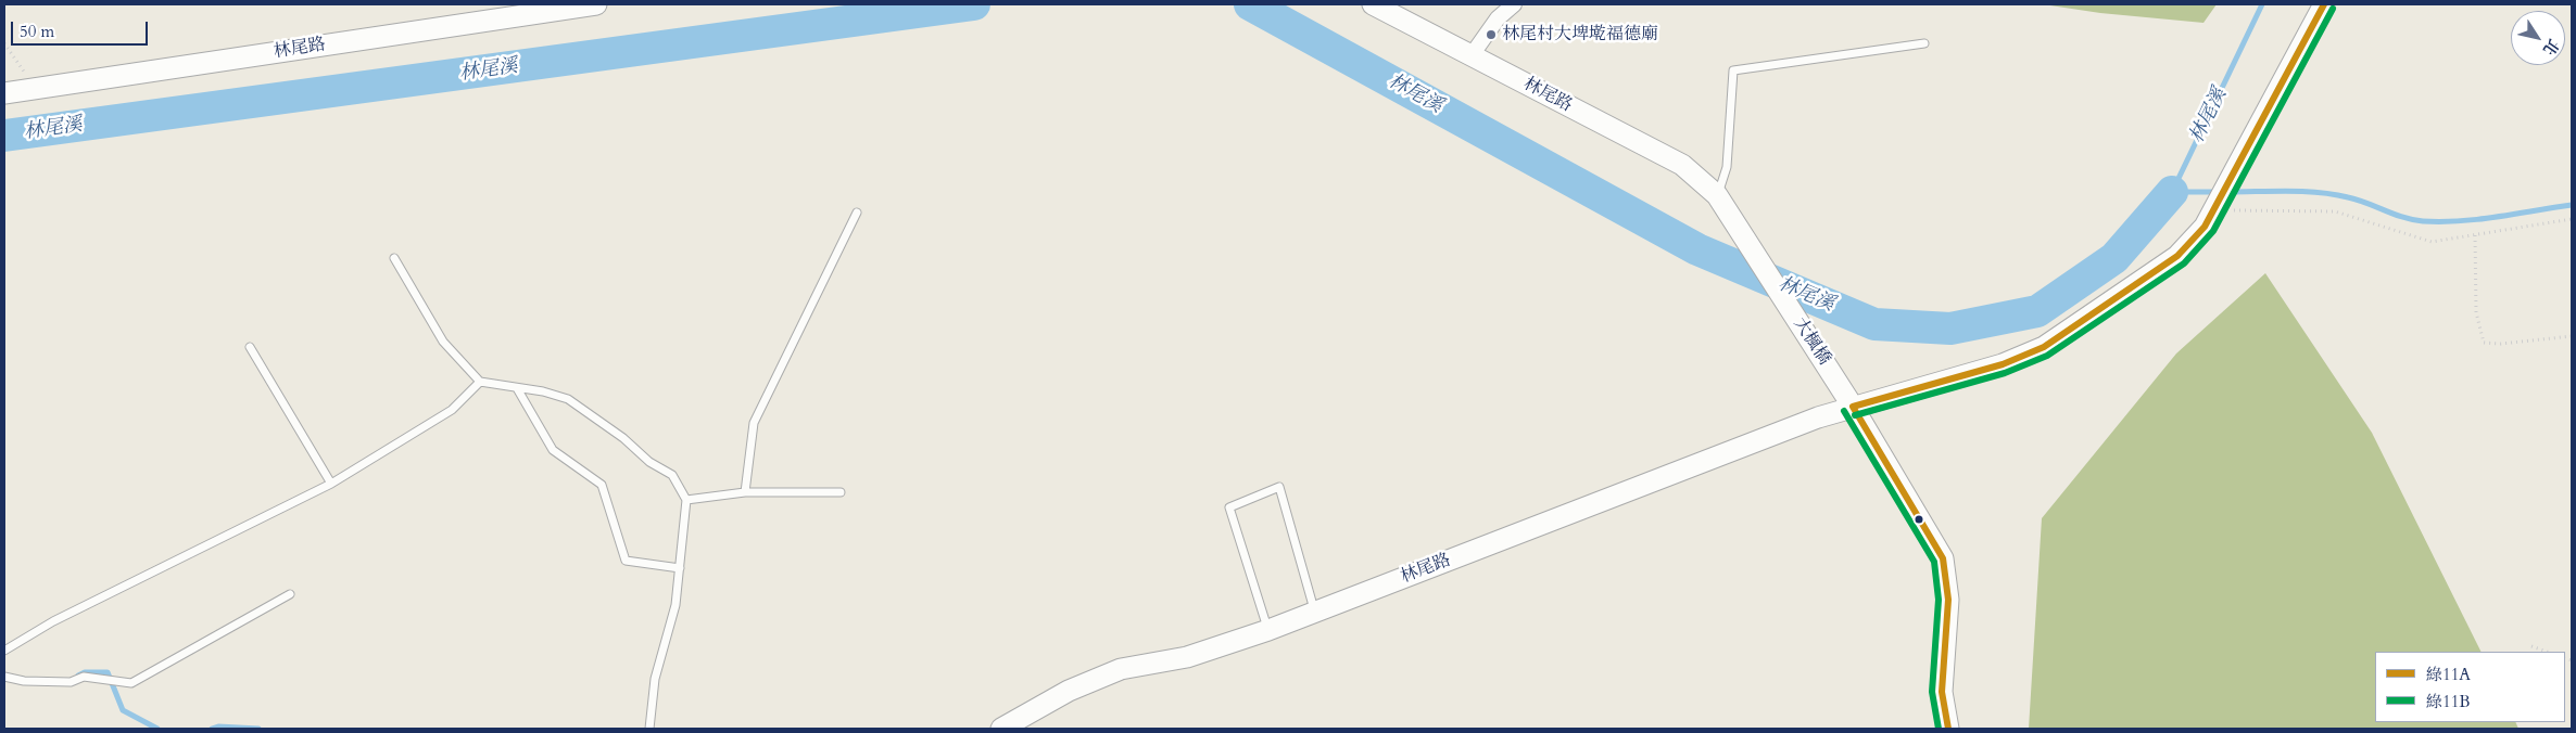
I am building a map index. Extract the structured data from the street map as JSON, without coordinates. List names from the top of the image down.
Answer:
{
  "streets": {
    "street": ["林尾路", "大楓橋"]
  },
  "crossings": [
    ["林尾路", "大楓橋"]
  ],
  "water": ["林尾溪"],
  "places": ["林尾村大埤墘福德廟"],
  "lines": ["transit line 綠11A", "transit line 綠11B"],
  "legend": ["綠11A", "綠11B"],
  "scale_bar": "50 m",
  "north": "bottom right"
}
